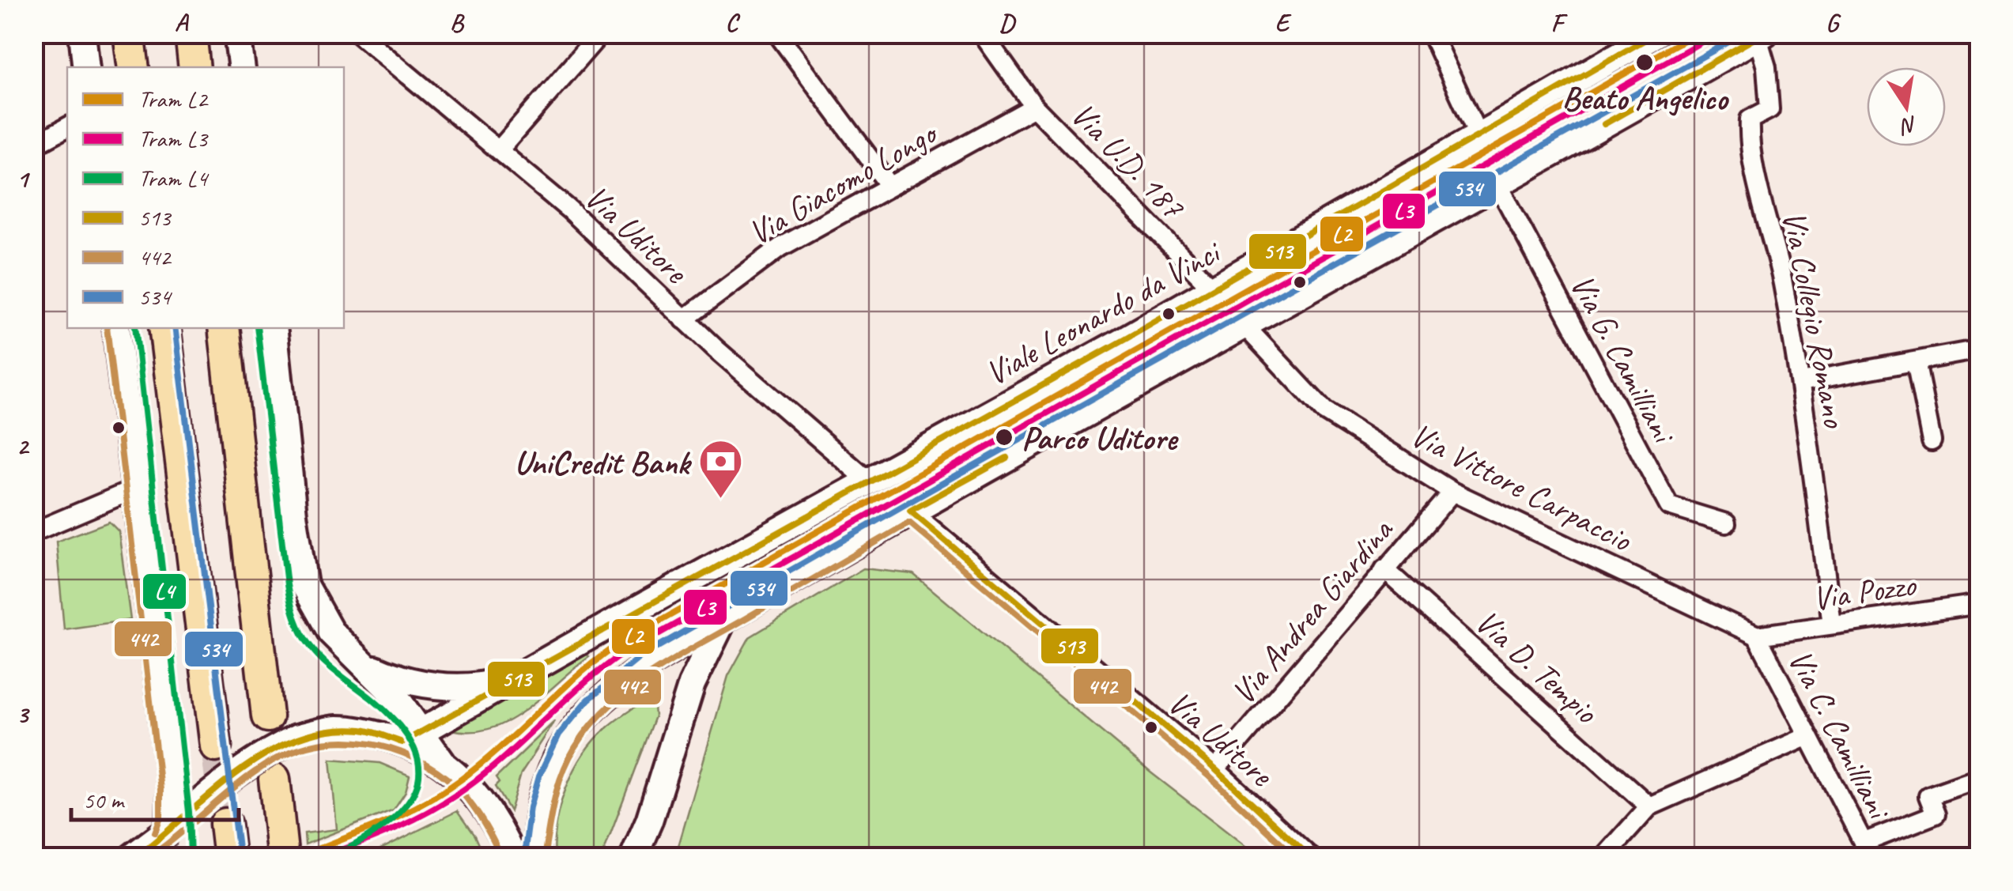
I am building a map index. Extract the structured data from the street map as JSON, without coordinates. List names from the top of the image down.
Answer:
{
  "streets": {
    "street": [
      "Via U.D. 187",
      "Via Giacomo Longo",
      "Via Uditore",
      "Viale Leonardo da Vinci",
      "Via Collegio Romano",
      "Via G. Camilliani",
      "Via Vittore Carpaccio",
      "Via Pozzo",
      "Via Andrea Giardina",
      "Via D. Tempio",
      "Via C. Camilliani"
    ]
  },
  "crossings": [
    ["Via U.D. 187", "Via Giacomo Longo"],
    ["Via U.D. 187", "Viale Leonardo da Vinci"],
    ["Via Giacomo Longo", "Via Uditore"],
    ["Via Uditore", "Viale Leonardo da Vinci"],
    ["Via Uditore", "Via Andrea Giardina"],
    ["Via Collegio Romano", "Via Pozzo"],
    ["Via Vittore Carpaccio", "Via Pozzo"],
    ["Via Vittore Carpaccio", "Via Andrea Giardina"],
    ["Via Vittore Carpaccio", "Via C. Camilliani"],
    ["Via Pozzo", "Via C. Camilliani"],
    ["Via Andrea Giardina", "Via D. Tempio"]
  ],
  "places": {
    "other": ["Beato Angelico", "Parco Uditore"],
    "bank": ["UniCredit Bank"]
  },
  "lines": [
    "tram line L2",
    "transit line 513",
    "transit line 534",
    "tram line L3",
    "tram line L4",
    "transit line 442"
  ],
  "legend": [
    "Tram L2",
    "Tram L3",
    "Tram L4",
    "513",
    "442",
    "534"
  ],
  "scale_bar": "50 m",
  "north": "bottom",
  "grid": {
    "columns": [
      "A",
      "B",
      "C",
      "D",
      "E",
      "F",
      "G"
    ],
    "rows": ["1", "2", "3"]
  }
}
